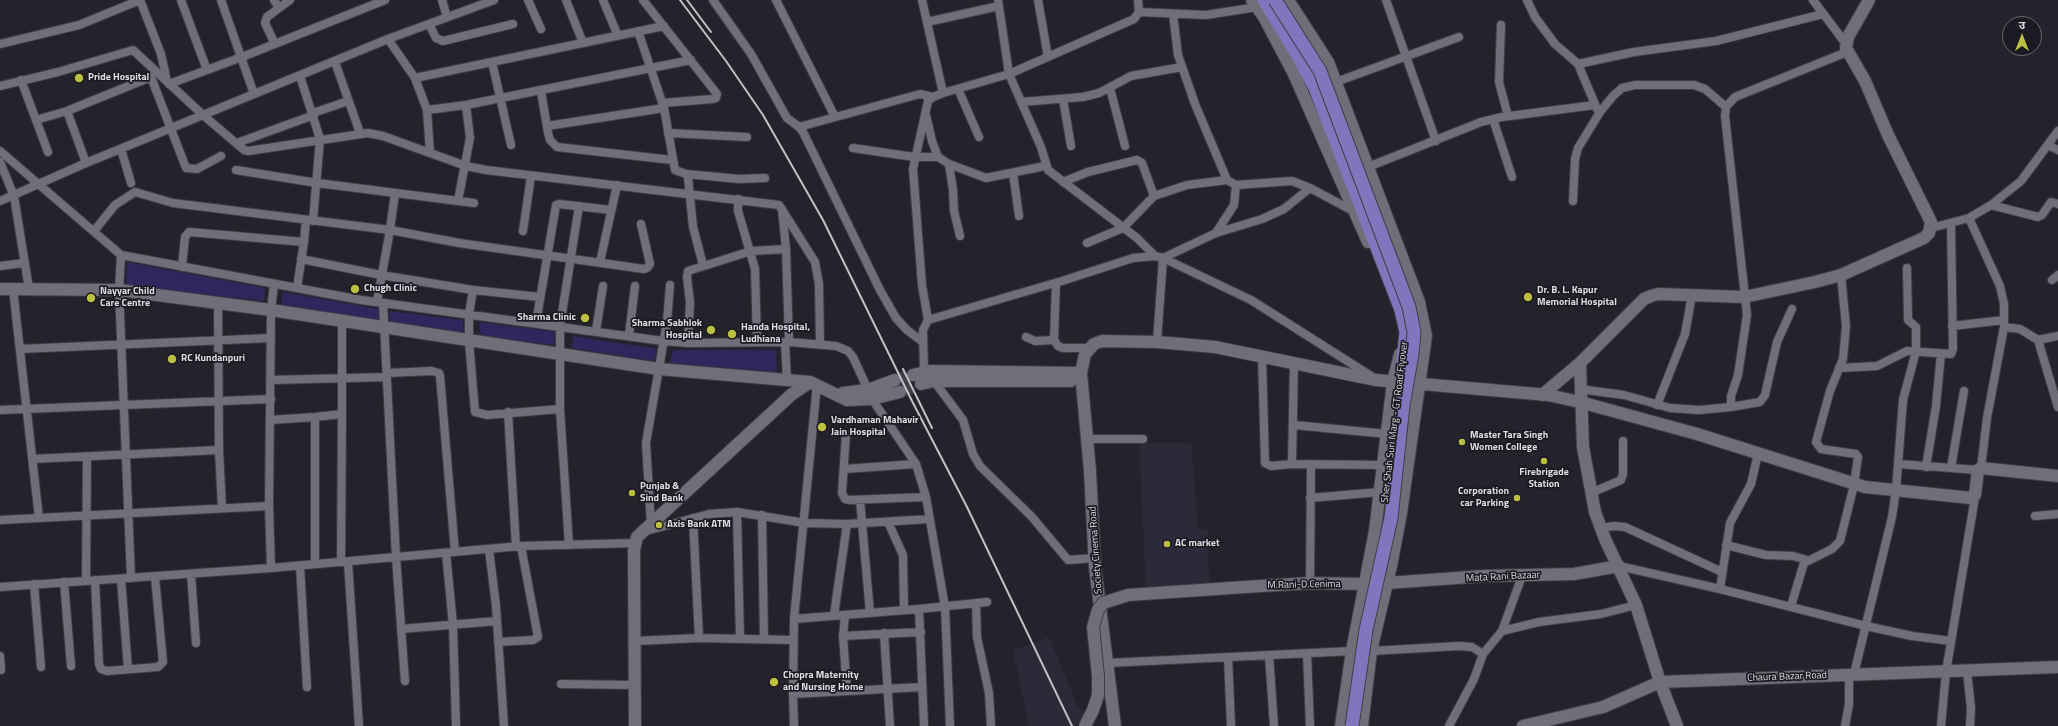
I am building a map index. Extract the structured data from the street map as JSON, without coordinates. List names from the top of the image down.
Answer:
{
  "streets": {
    "main road": ["Sher Shah Suri Marg - GT Road Flyover"],
    "street": [
      "Society Cinema Road",
      "Mata Rani Bazaar",
      "M.Rani-D.Cenima",
      "Chaura Bazar Road"
    ]
  },
  "places": [
    "Pride Hospital",
    "Chugh Clinic",
    "Dr. B. L. Kapur Memorial Hospital",
    "Nayyar Child Care Centre",
    "Sharma Clinic",
    "Sharma Sabhlok Hospital",
    "Handa Hospital, Ludhiana",
    "RC Kundanpuri",
    "Vardhaman Mahavir Jain Hospital",
    "Master Tara Singh Women College",
    "Firebrigade Station",
    "Punjab & Sind Bank",
    "Corporation car Parking",
    "Axis Bank ATM",
    "AC market",
    "Chopra Maternity and Nursing Home"
  ],
  "north": "top"
}
